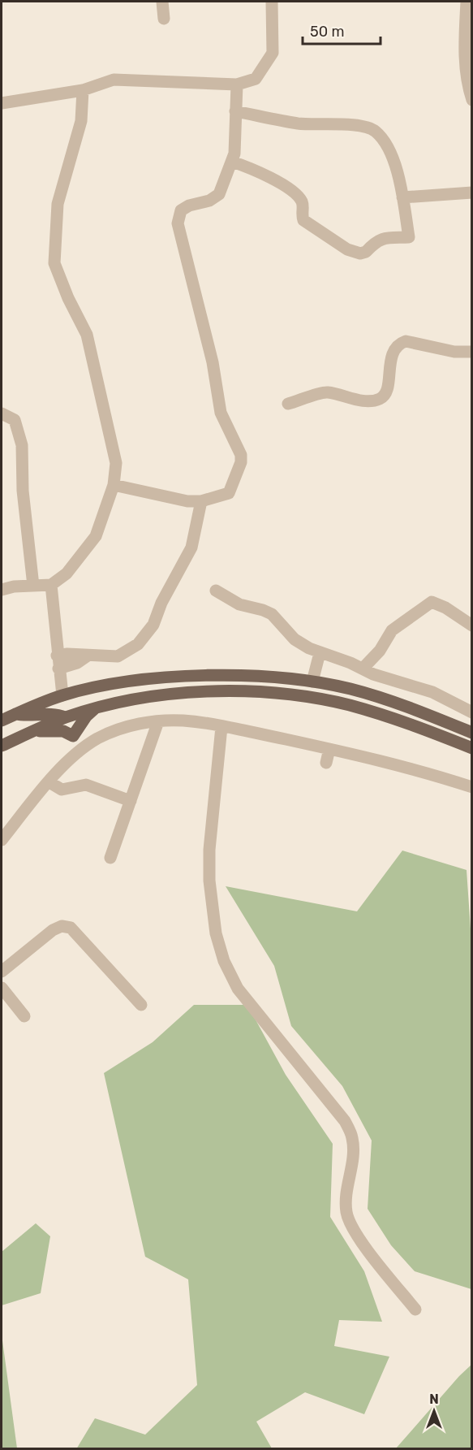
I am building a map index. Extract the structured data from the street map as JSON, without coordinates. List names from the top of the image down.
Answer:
{
  "scale_bar": "50 m",
  "north": "top"
}
